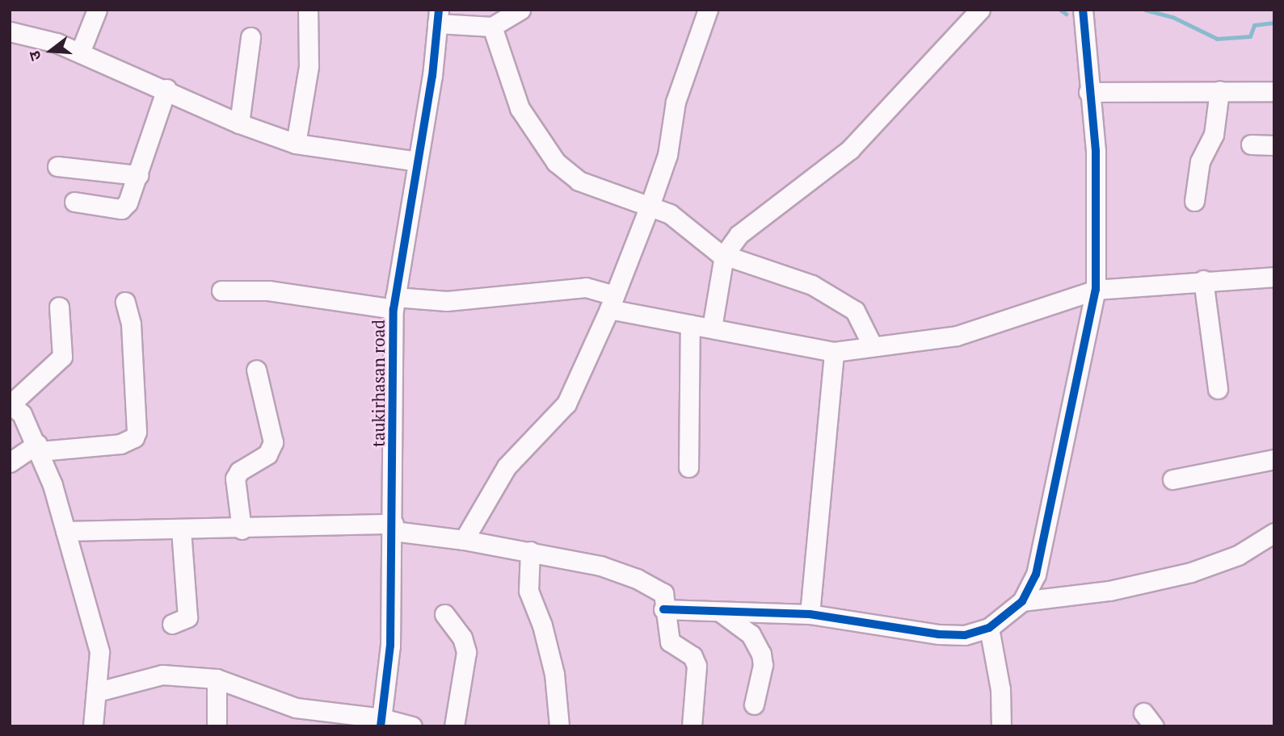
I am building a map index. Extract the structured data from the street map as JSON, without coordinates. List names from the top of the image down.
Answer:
{
  "streets": {
    "street": ["taukirhasan road"]
  },
  "north": "left"
}
